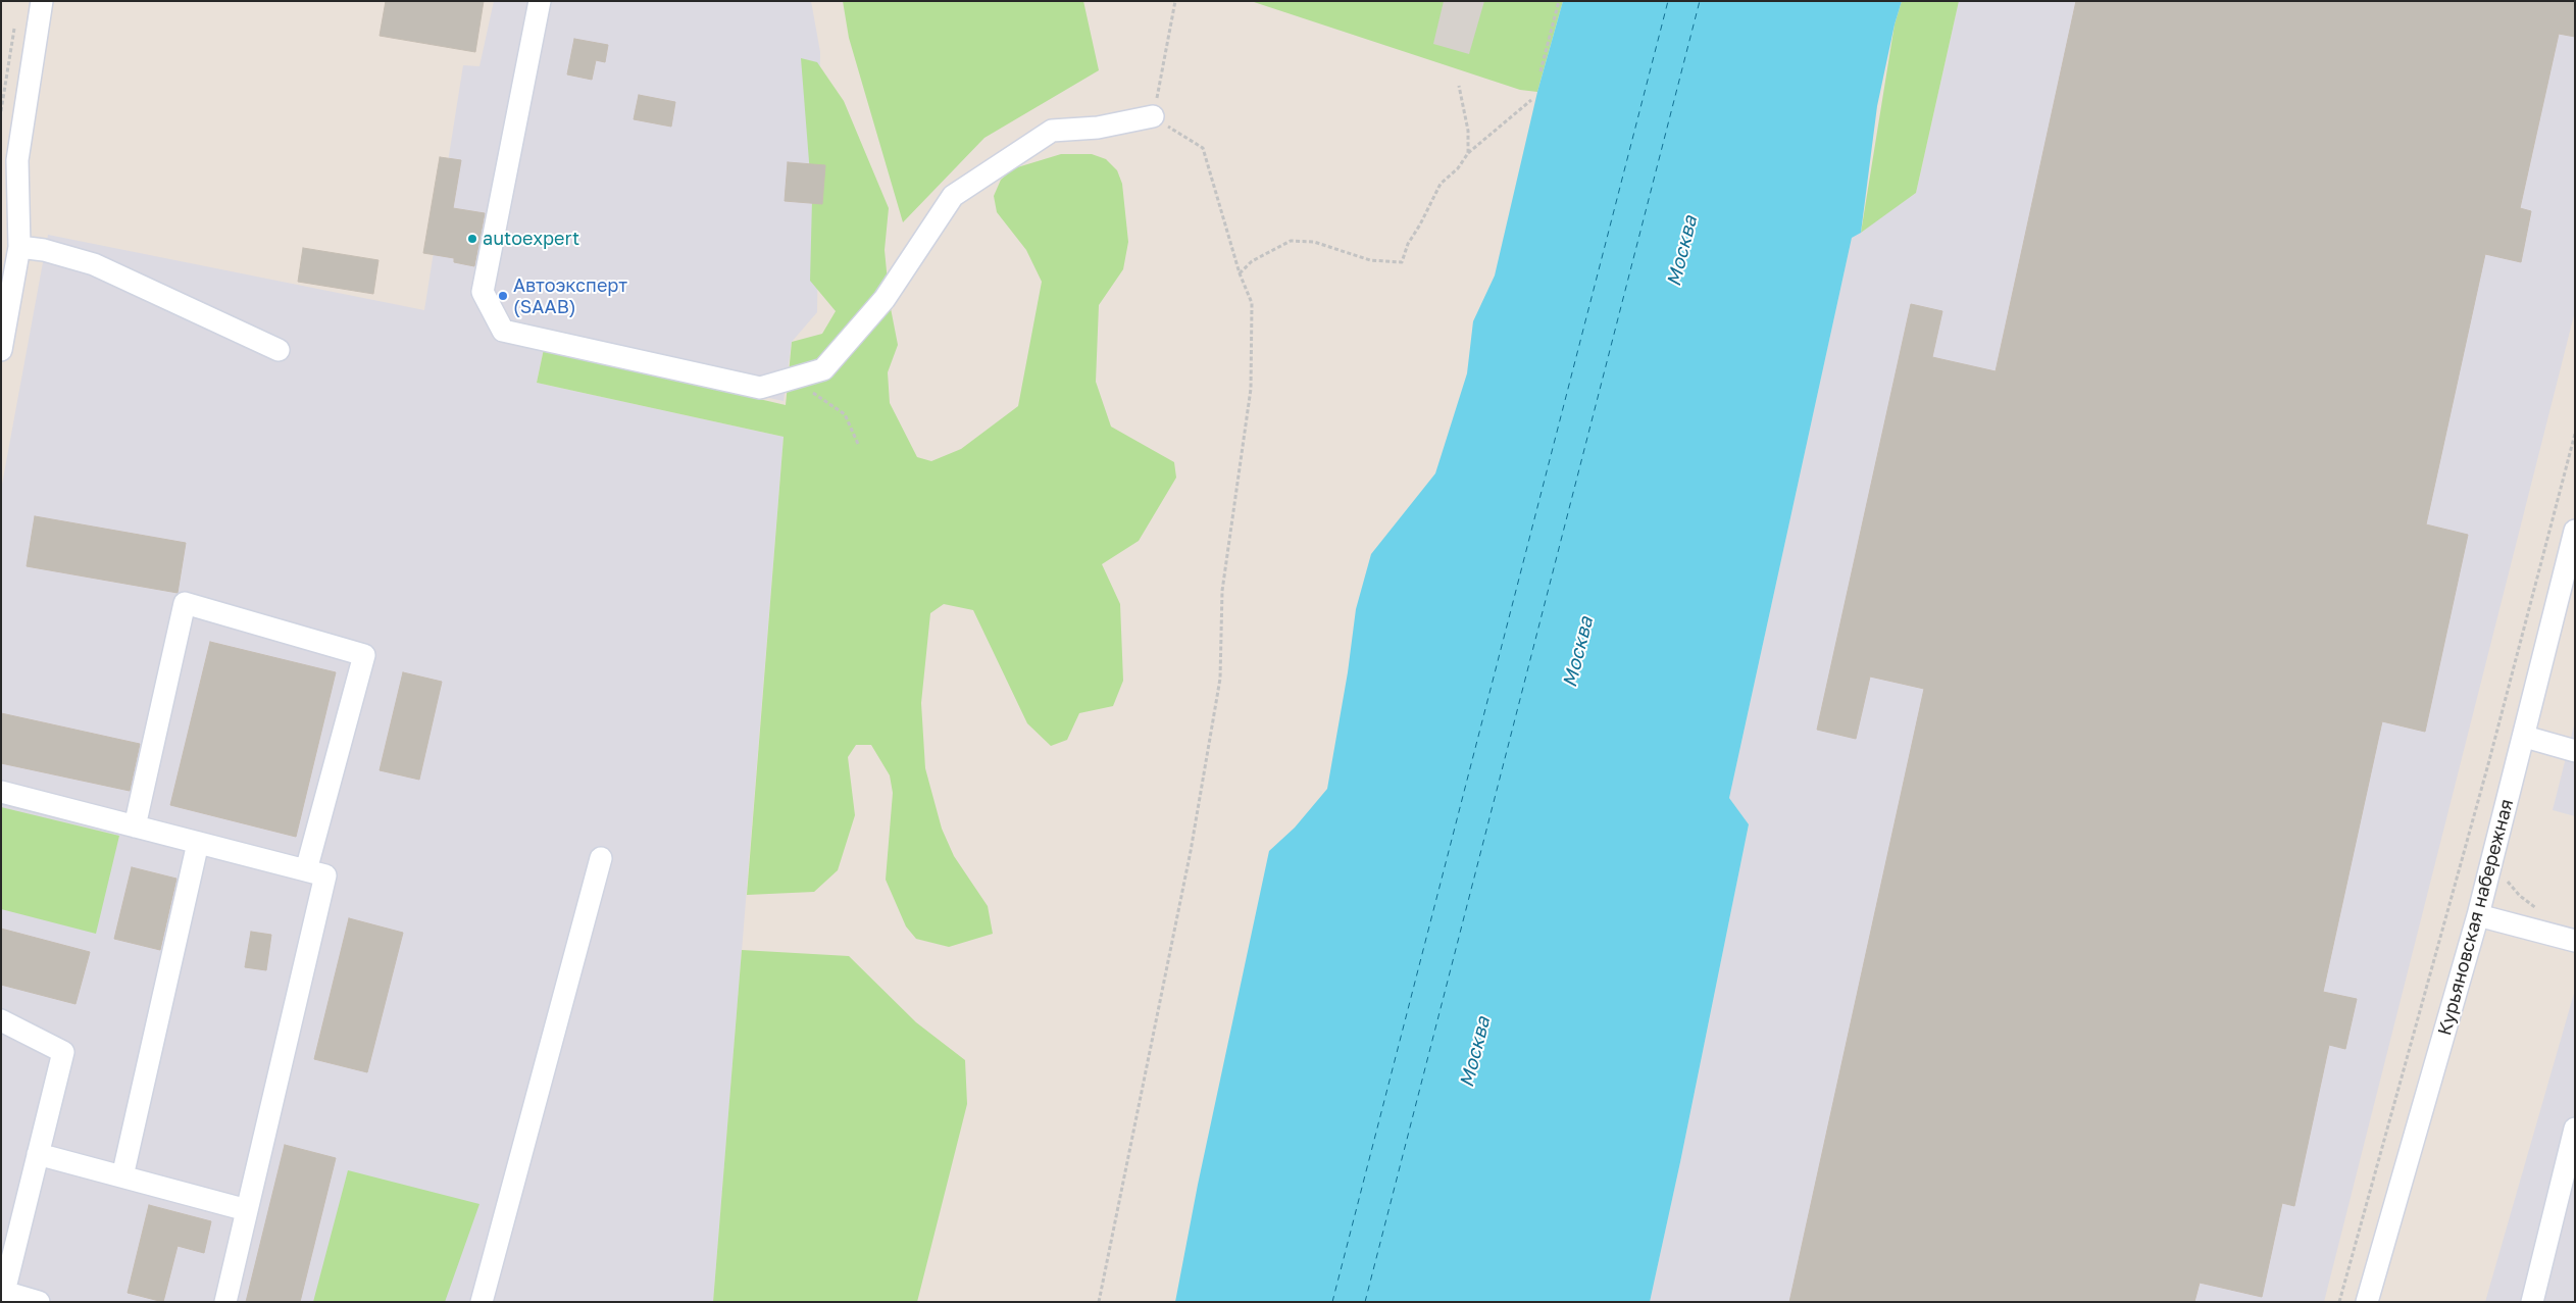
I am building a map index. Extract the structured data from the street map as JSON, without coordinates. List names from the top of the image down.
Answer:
{
  "streets": {
    "street": ["Курьяновская набережная"]
  },
  "water": ["Москва"],
  "places": ["autoexpert", "Автоэксперт (SAAB)"]
}
